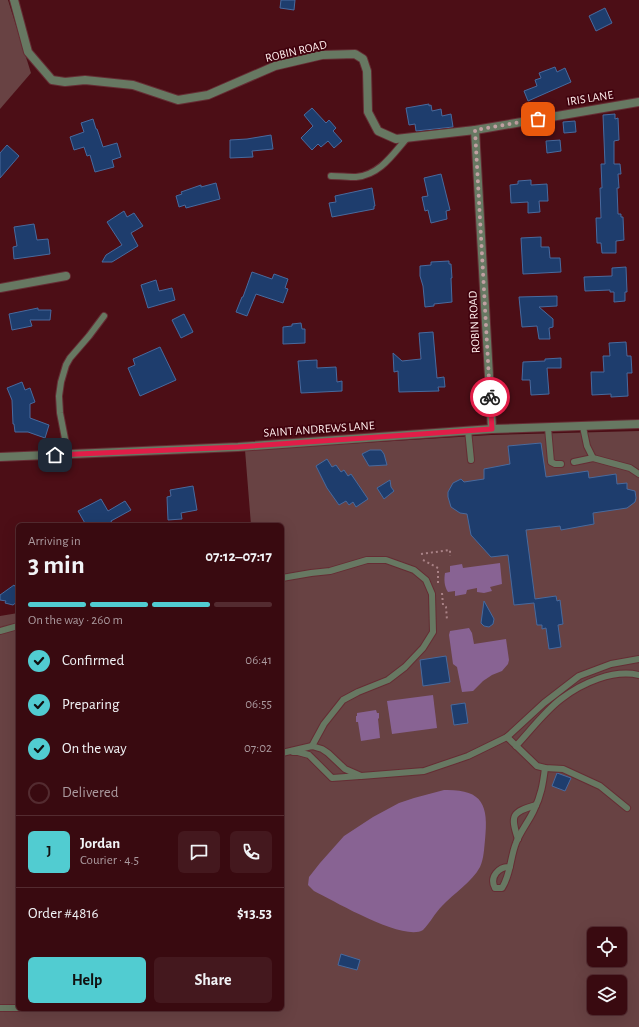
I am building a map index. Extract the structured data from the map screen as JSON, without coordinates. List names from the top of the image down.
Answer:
{
  "streets": {
    "street": ["ROBIN ROAD", "IRIS LANE", "SAINT ANDREWS LANE"]
  },
  "crossings": [
    ["ROBIN ROAD", "IRIS LANE"],
    ["ROBIN ROAD", "SAINT ANDREWS LANE"]
  ],
  "page": {
    "heading": ["3 min", "Arriving in", "07:12–07:17"],
    "panel": [
      "Jordan",
      "Courier · 4.5",
      "Order #4816",
      "$13.53"
    ],
    "bar": "On the way · 260 m",
    "list": [
      ["Confirmed", "06:41"],
      ["Preparing", "06:55"],
      ["On the way", "07:02"],
      "Delivered"
    ],
    "round": "J",
    "buttons": ["Help", "Share"]
  }
}
